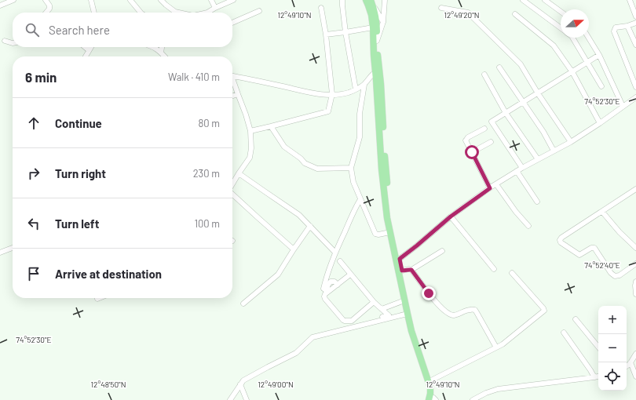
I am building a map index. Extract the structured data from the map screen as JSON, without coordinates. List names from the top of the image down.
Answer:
{
  "north": "right",
  "page": {
    "search": "Search here",
    "heading": ["6 min", "Walk · 410 m"],
    "list": [
      ["Continue", "80 m"],
      ["Turn right", "230 m"],
      ["Turn left", "100 m"],
      "Arrive at destination"
    ],
    "map_buttons": ["+", "−"]
  },
  "coordinates": [
    "12°49'10\"N",
    "12°49'20\"N",
    "74°52'30\"E",
    "74°52'40\"E",
    "12°48'50\"N",
    "12°49'00\"N"
  ]
}
